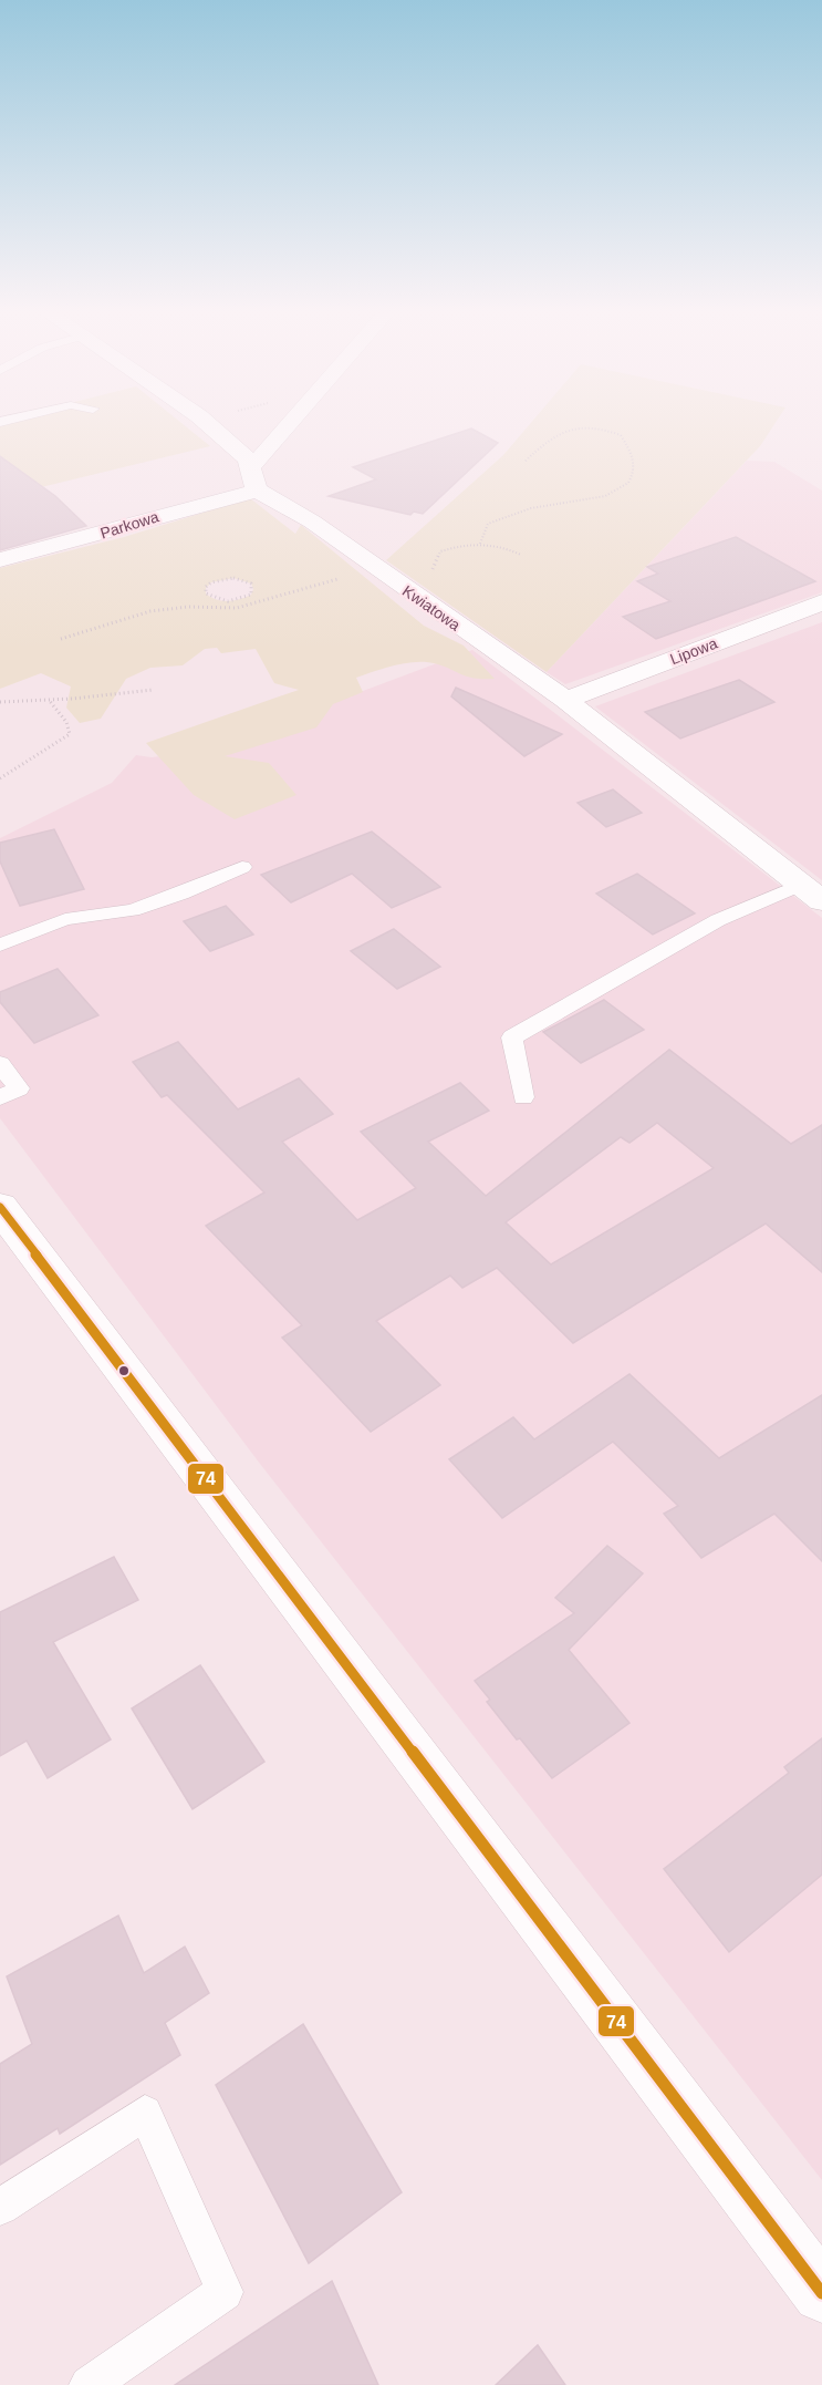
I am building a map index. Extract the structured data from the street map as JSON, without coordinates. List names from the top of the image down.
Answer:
{
  "streets": {
    "street": ["Parkowa", "Kwiatowa", "Lipowa"]
  },
  "crossings": [
    ["Parkowa", "Kwiatowa"],
    ["Kwiatowa", "Lipowa"]
  ],
  "lines": ["transit line 74"]
}
